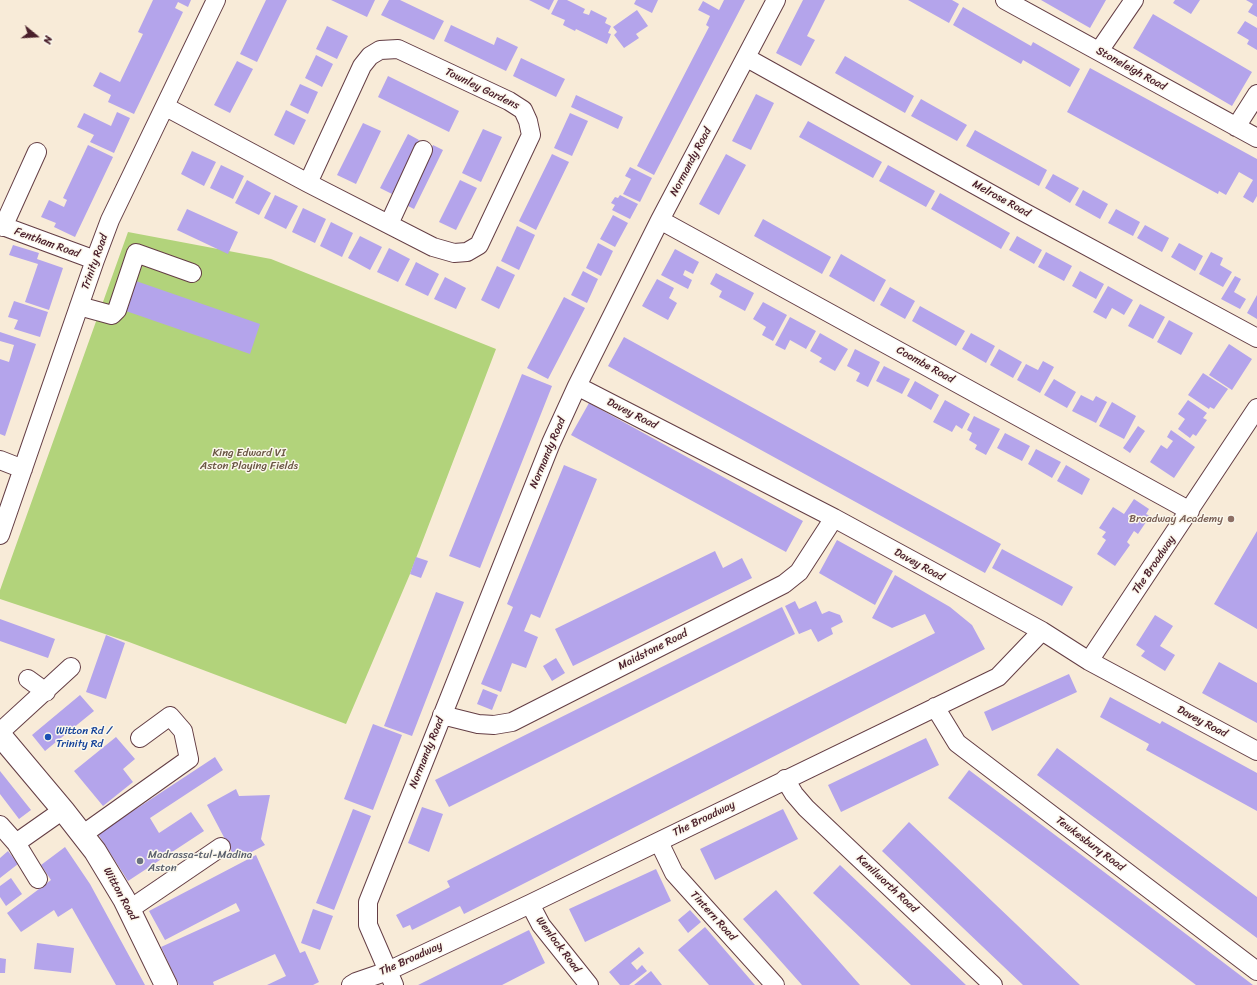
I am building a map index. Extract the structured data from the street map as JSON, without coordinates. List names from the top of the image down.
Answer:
{
  "streets": {
    "main road": ["Witton Road"],
    "street": [
      "Stoneleigh Road",
      "Townley Gardens",
      "Normandy Road",
      "Melrose Road",
      "Fentham Road",
      "Trinity Road",
      "Coombe Road",
      "Davey Road",
      "The Broadway",
      "Maidstone Road",
      "Tewkesbury Road",
      "Kenilworth Road",
      "Tintern Road",
      "Wenlock Road"
    ]
  },
  "crossings": [
    ["Townley Gardens", "Trinity Road"],
    ["Normandy Road", "Melrose Road"],
    ["Normandy Road", "Coombe Road"],
    ["Normandy Road", "Davey Road"],
    ["Normandy Road", "The Broadway"],
    ["Normandy Road", "Maidstone Road"],
    ["Fentham Road", "Trinity Road"],
    ["Coombe Road", "The Broadway"],
    ["Davey Road", "The Broadway"],
    ["Davey Road", "Maidstone Road"],
    ["The Broadway", "Tewkesbury Road"],
    ["The Broadway", "Kenilworth Road"],
    ["The Broadway", "Tintern Road"],
    ["The Broadway", "Wenlock Road"]
  ],
  "parks": ["King Edward VI Aston Playing Fields"],
  "places": ["Broadway Academy", "Witton Rd / Trinity Rd", "Madrassa-tul-Madina Aston"],
  "north": "right"
}
